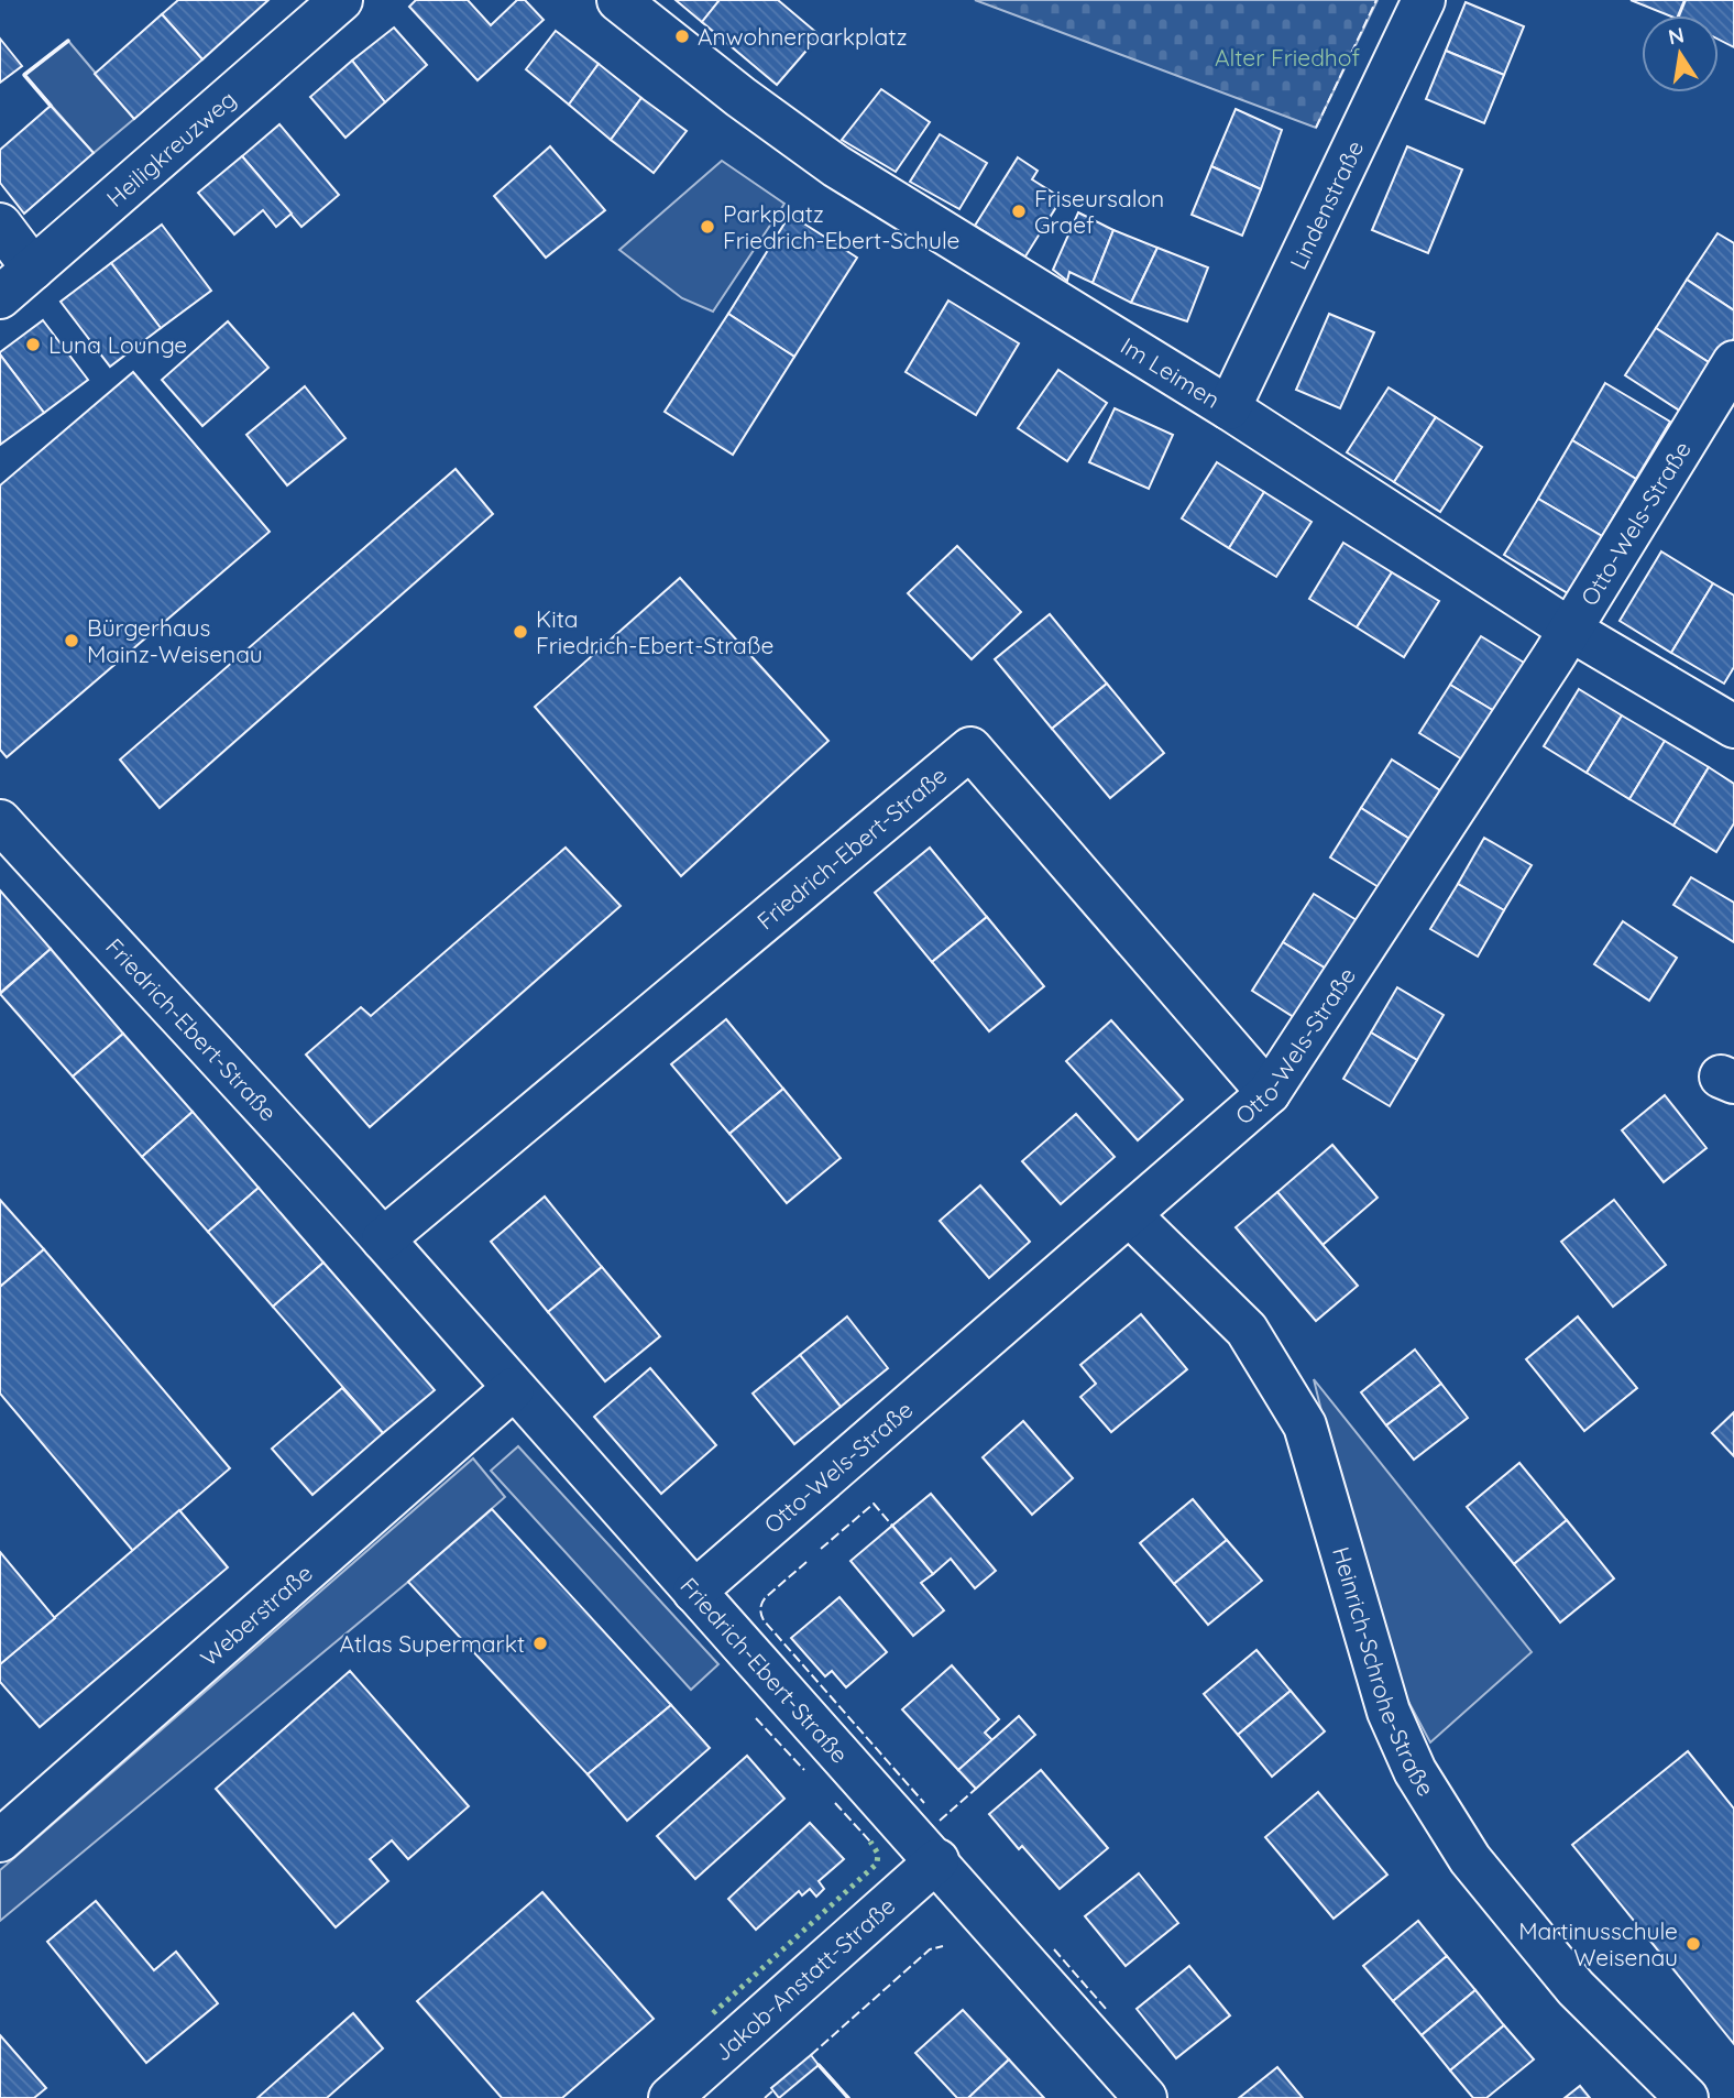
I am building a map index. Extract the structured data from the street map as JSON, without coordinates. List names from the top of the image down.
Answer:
{
  "streets": {
    "street": [
      "Heiligkreuzweg",
      "Lindenstraße",
      "Im Leimen",
      "Otto-Wels-Straße",
      "Friedrich-Ebert-Straße",
      "Weberstraße",
      "Heinrich-Schrohe-Straße",
      "Jakob-Anstatt-Straße"
    ]
  },
  "crossings": [
    ["Lindenstraße", "Im Leimen"],
    ["Im Leimen", "Otto-Wels-Straße"],
    ["Otto-Wels-Straße", "Friedrich-Ebert-Straße"],
    ["Otto-Wels-Straße", "Heinrich-Schrohe-Straße"],
    ["Friedrich-Ebert-Straße", "Weberstraße"],
    ["Friedrich-Ebert-Straße", "Jakob-Anstatt-Straße"]
  ],
  "parks": ["Alter Friedhof"],
  "places": [
    "Anwohnerparkplatz",
    "Friseursalon Graef",
    "Parkplatz Friedrich-Ebert-Schule",
    "Luna Lounge",
    "Kita Friedrich-Ebert-Straße",
    "Bürgerhaus Mainz-Weisenau",
    "Atlas Supermarkt",
    "Martinusschule Weisenau"
  ],
  "north": "top"
}
